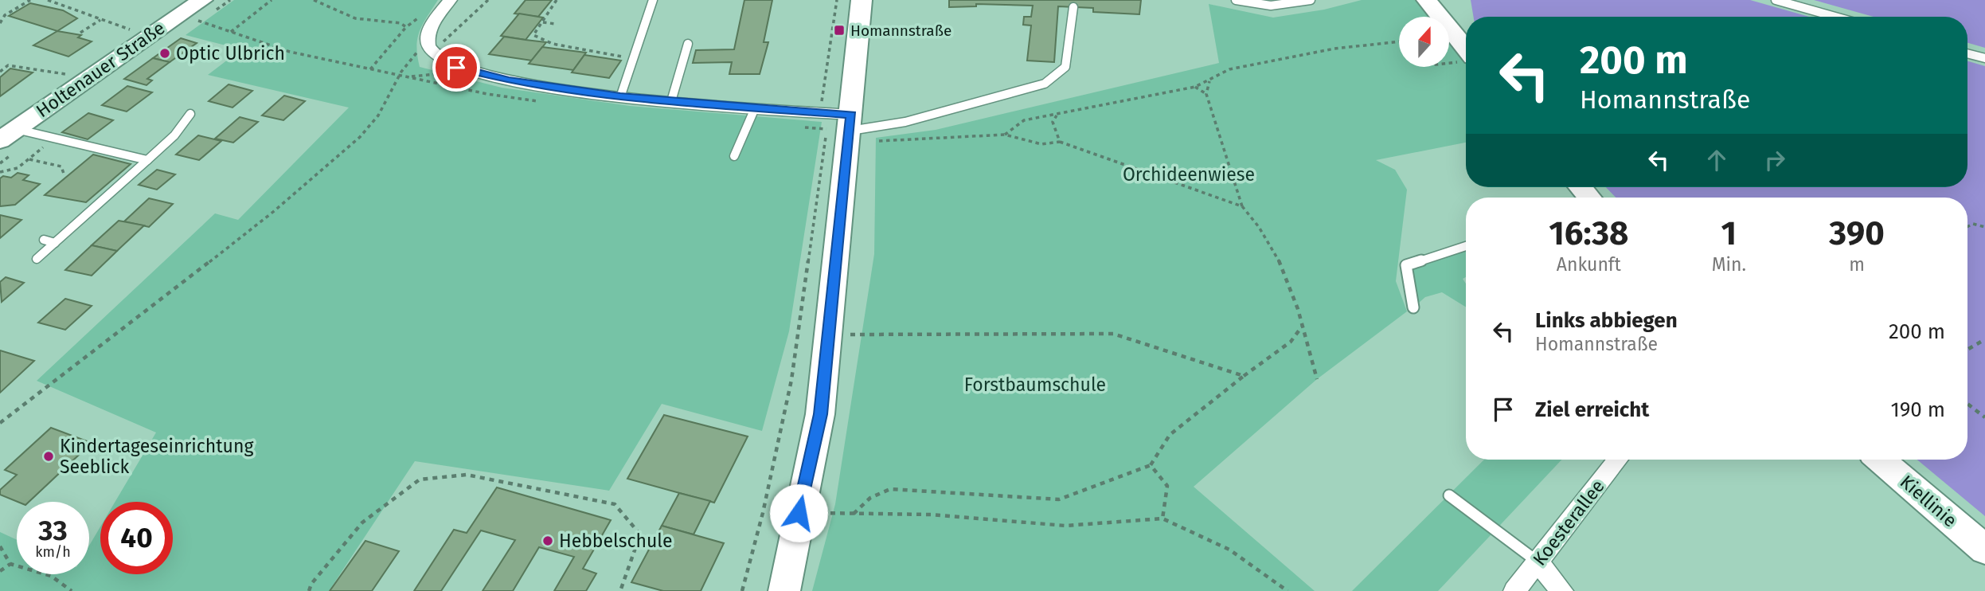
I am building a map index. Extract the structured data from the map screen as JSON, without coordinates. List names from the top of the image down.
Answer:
{
  "streets": {
    "street": ["Holtenauer Straße", "Kiellinie", "Koesterallee"]
  },
  "parks": ["Orchideenwiese", "Forstbaumschule"],
  "places": {
    "transit": ["Homannstraße"],
    "other": ["Optic Ulbrich", "Kindertageseinrichtung Seeblick", "Hebbelschule"]
  },
  "north": "top",
  "page": {
    "turn": ["200 m", "Homannstraße"],
    "eta": [
      "16:38",
      "Ankunft",
      "1",
      "Min.",
      "390",
      "m"
    ],
    "list": [
      {
        "name": "Links abbiegen",
        "note": "Homannstraße",
        "value": "200 m"
      },
      {
        "name": "Ziel erreicht",
        "value": "190 m"
      }
    ],
    "speed": "33 km/h",
    "limit": "40"
  }
}
